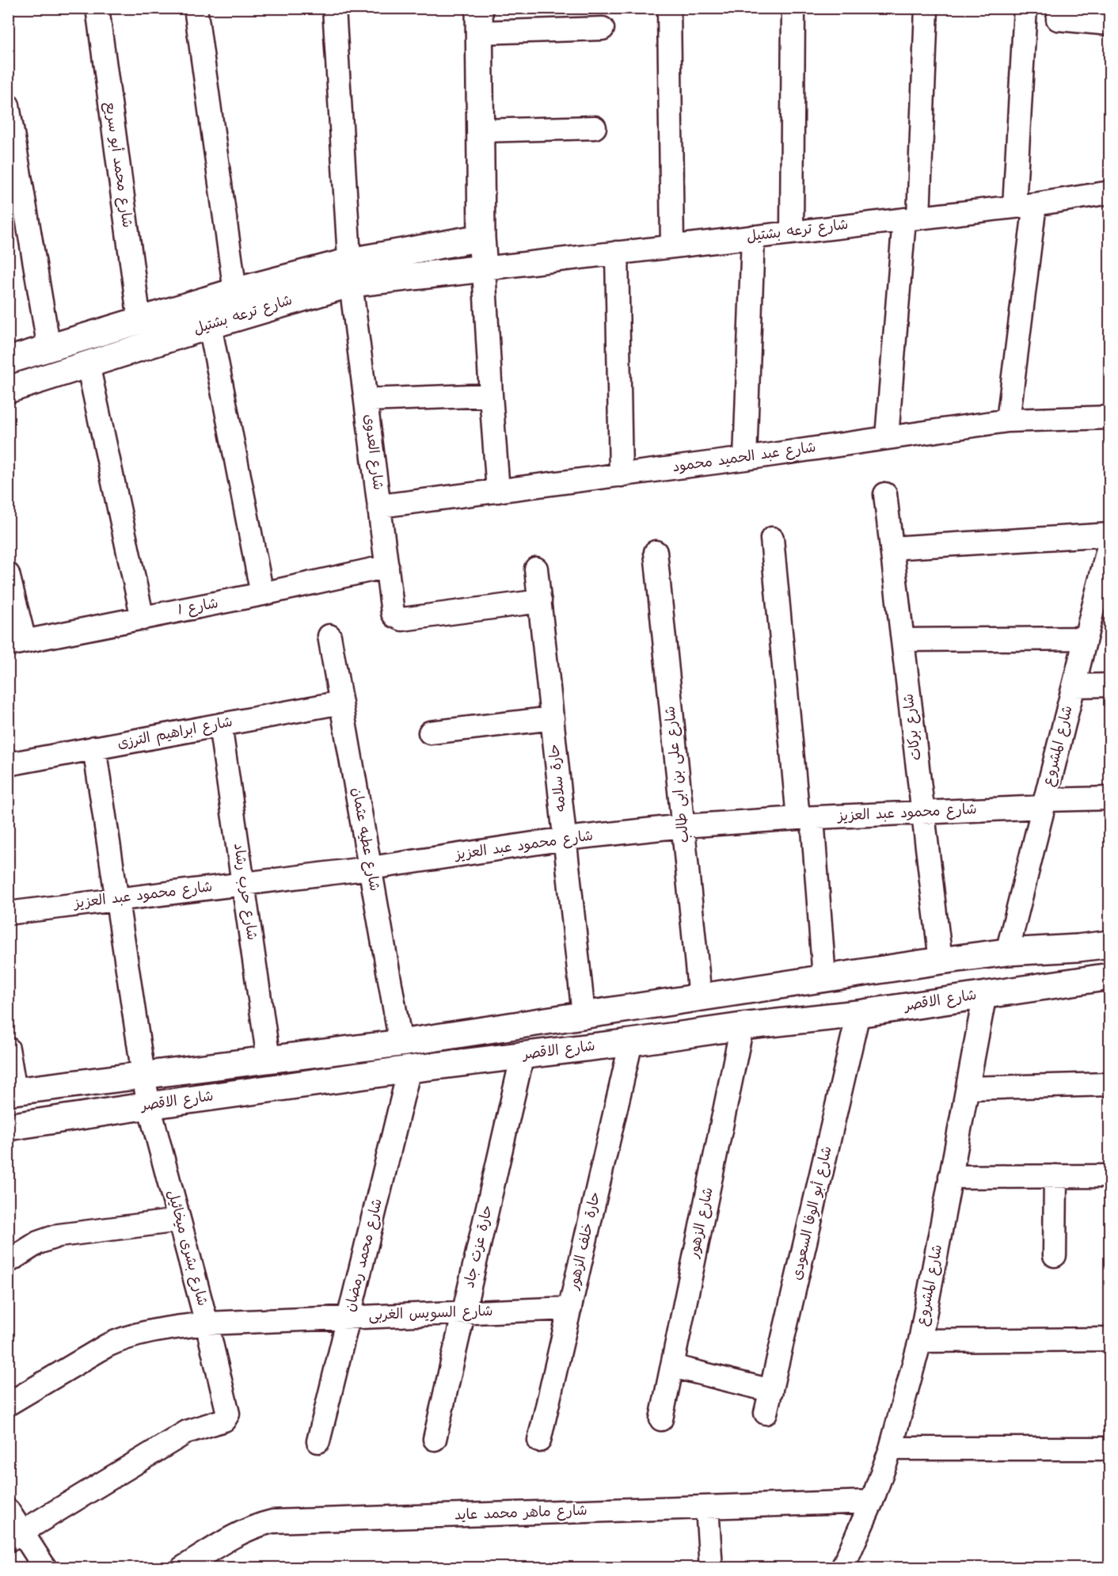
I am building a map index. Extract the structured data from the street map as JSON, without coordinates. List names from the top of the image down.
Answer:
{
  "streets": {
    "street": [
      "شارع محمد أبو سريع",
      "شارع ترعه بشتيل",
      "شارع العدوى",
      "شارع عبد الحميد محمود",
      "شارع 1",
      "شارع بركات",
      "شارع ابراهيم الترزى",
      "شارع المشروع",
      "شارع على بن ابى طالب",
      "حارة سلامه",
      "شارع محمود عبد العزيز",
      "شارع عطيه عثمان",
      "شارع حرب رشاد",
      "شارع الاقصر",
      "شارع أبو الوفا السعودى",
      "شارع الزهور",
      "حارة خلف الزهور",
      "حارة عزت جاد",
      "شارع بشرى ميخائيل",
      "شارع محمد رمضان",
      "شارع السويس الغربى",
      "شارع ماهر محمد عايد"
    ]
  },
  "crossings": [
    ["شارع محمد أبو سريع", "شارع ترعه بشتيل"],
    ["شارع ترعه بشتيل", "شارع العدوى"],
    ["شارع العدوى", "شارع عبد الحميد محمود"],
    ["شارع العدوى", "شارع 1"],
    ["شارع العدوى", "حارة سلامه"],
    ["شارع بركات", "شارع محمود عبد العزيز"],
    ["شارع ابراهيم الترزى", "شارع عطيه عثمان"],
    ["شارع ابراهيم الترزى", "شارع حرب رشاد"],
    ["شارع ابراهيم الترزى", "شارع بشرى ميخائيل"],
    ["شارع المشروع", "شارع محمود عبد العزيز"],
    ["شارع المشروع", "شارع الاقصر"],
    ["شارع المشروع", "شارع ماهر محمد عايد"],
    ["شارع على بن ابى طالب", "شارع محمود عبد العزيز"],
    ["حارة سلامه", "شارع محمود عبد العزيز"],
    ["شارع محمود عبد العزيز", "شارع عطيه عثمان"],
    ["شارع محمود عبد العزيز", "شارع حرب رشاد"],
    ["شارع محمود عبد العزيز", "شارع بشرى ميخائيل"],
    ["شارع الاقصر", "شارع أبو الوفا السعودى"],
    ["شارع الاقصر", "شارع الزهور"],
    ["شارع الاقصر", "حارة خلف الزهور"],
    ["شارع الاقصر", "حارة عزت جاد"],
    ["شارع الاقصر", "شارع بشرى ميخائيل"],
    ["شارع الاقصر", "شارع محمد رمضان"],
    ["حارة خلف الزهور", "شارع السويس الغربى"],
    ["حارة عزت جاد", "شارع السويس الغربى"],
    ["شارع بشرى ميخائيل", "شارع السويس الغربى"],
    ["شارع محمد رمضان", "شارع السويس الغربى"]
  ]
}
